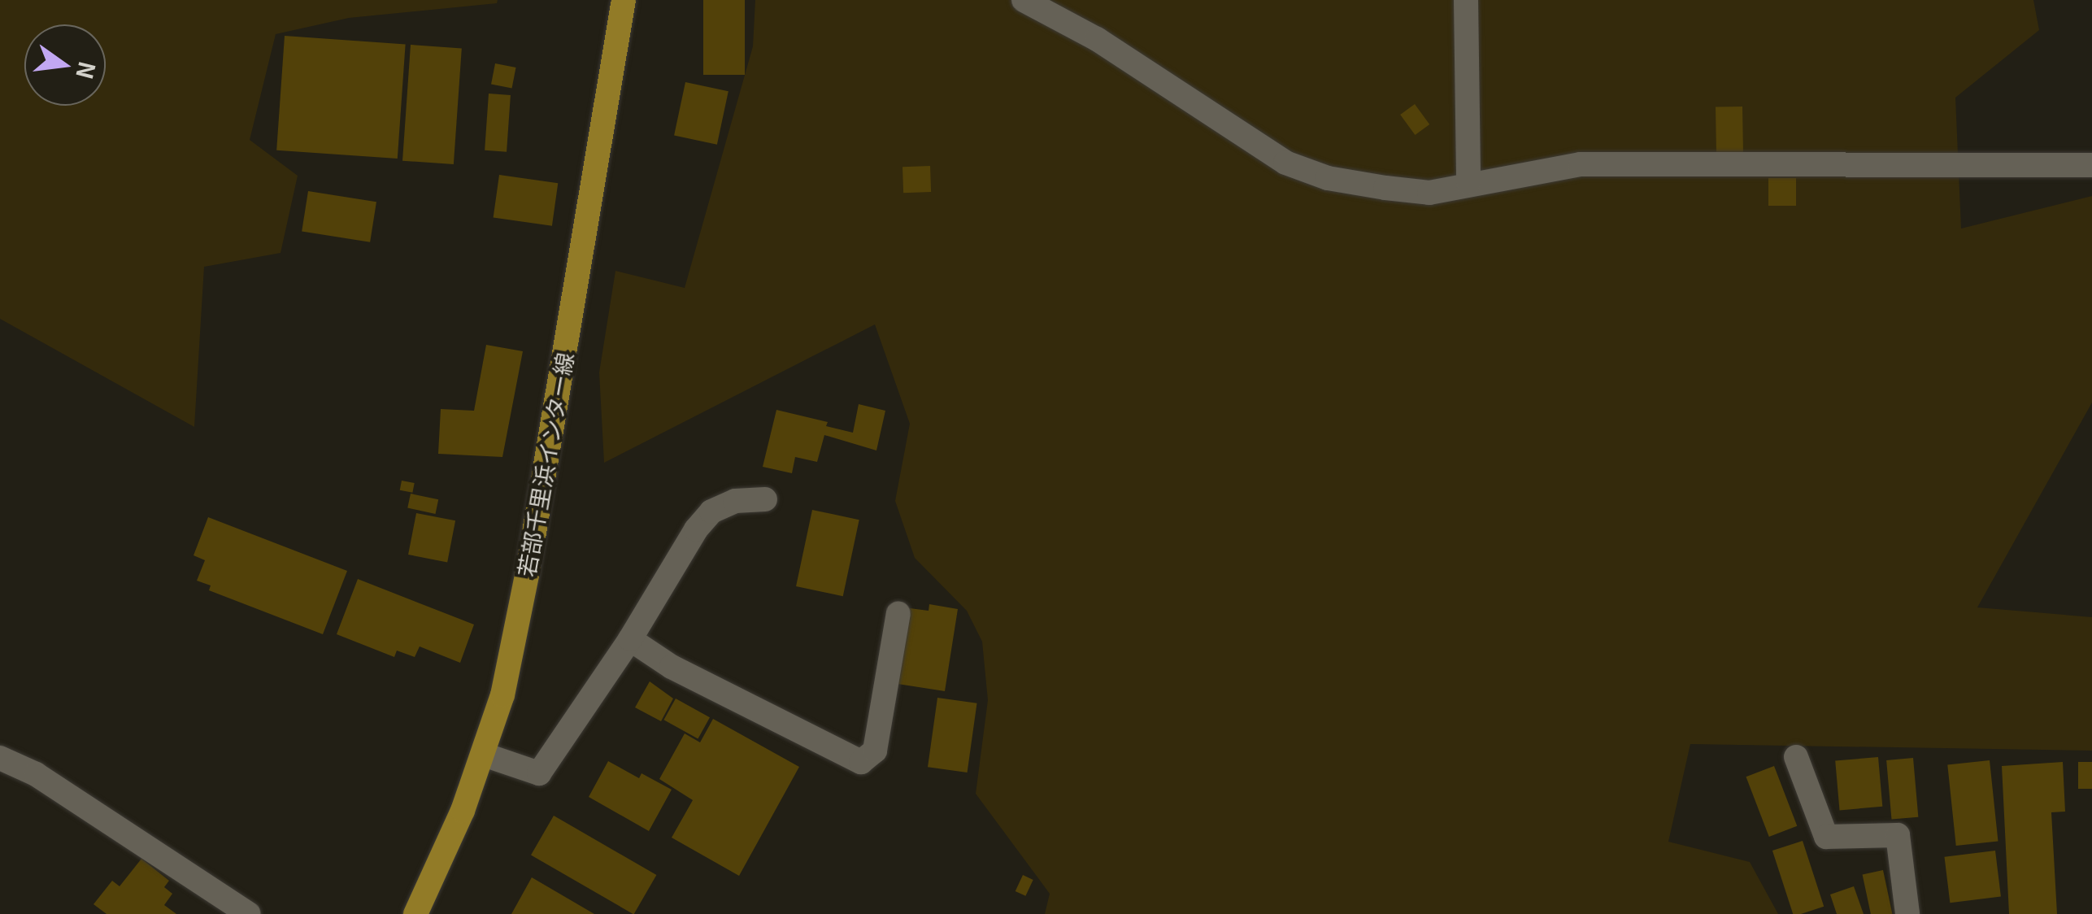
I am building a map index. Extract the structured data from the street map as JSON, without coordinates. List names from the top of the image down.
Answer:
{
  "streets": {
    "main road": ["若部千里浜インター線"]
  },
  "north": "right"
}
